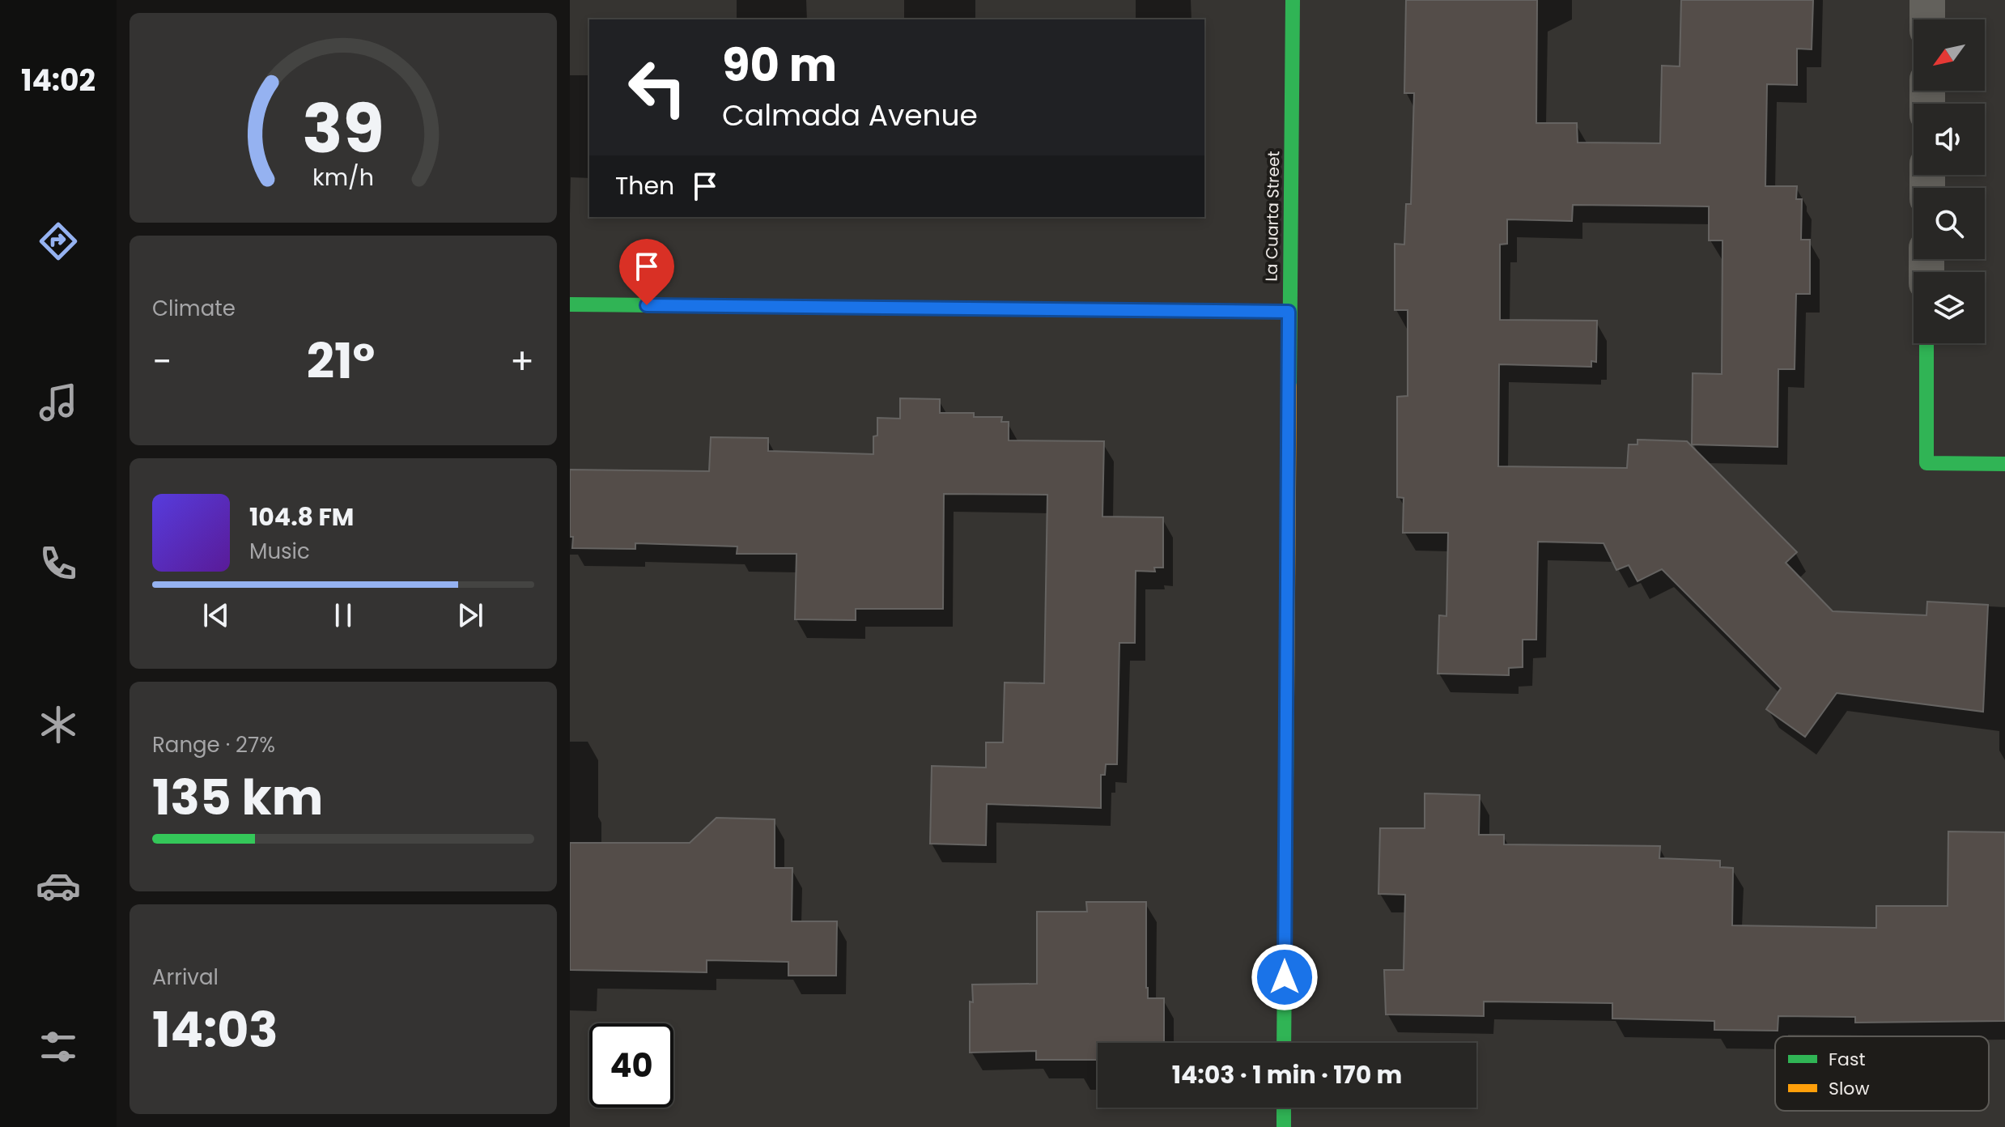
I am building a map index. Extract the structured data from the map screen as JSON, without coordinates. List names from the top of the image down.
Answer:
{
  "streets": {
    "street": ["La Cuarta Street"]
  },
  "legend": ["Fast", "Slow"],
  "north": "bottom left",
  "page": {
    "tabs": "14:02",
    "turn": ["90 m", "Calmada Avenue"],
    "then": "Then",
    "tile": [
      "Climate",
      ["Range · 27%", "135 km"],
      ["Arrival", "14:03"]
    ],
    "heat": ["−", "21°", "+"],
    "song": ["104.8 FM", "Music"],
    "limit": "40",
    "trip": "14:03 · 1 min · 170 m",
    "gauge": ["39", "km/h"]
  }
}
